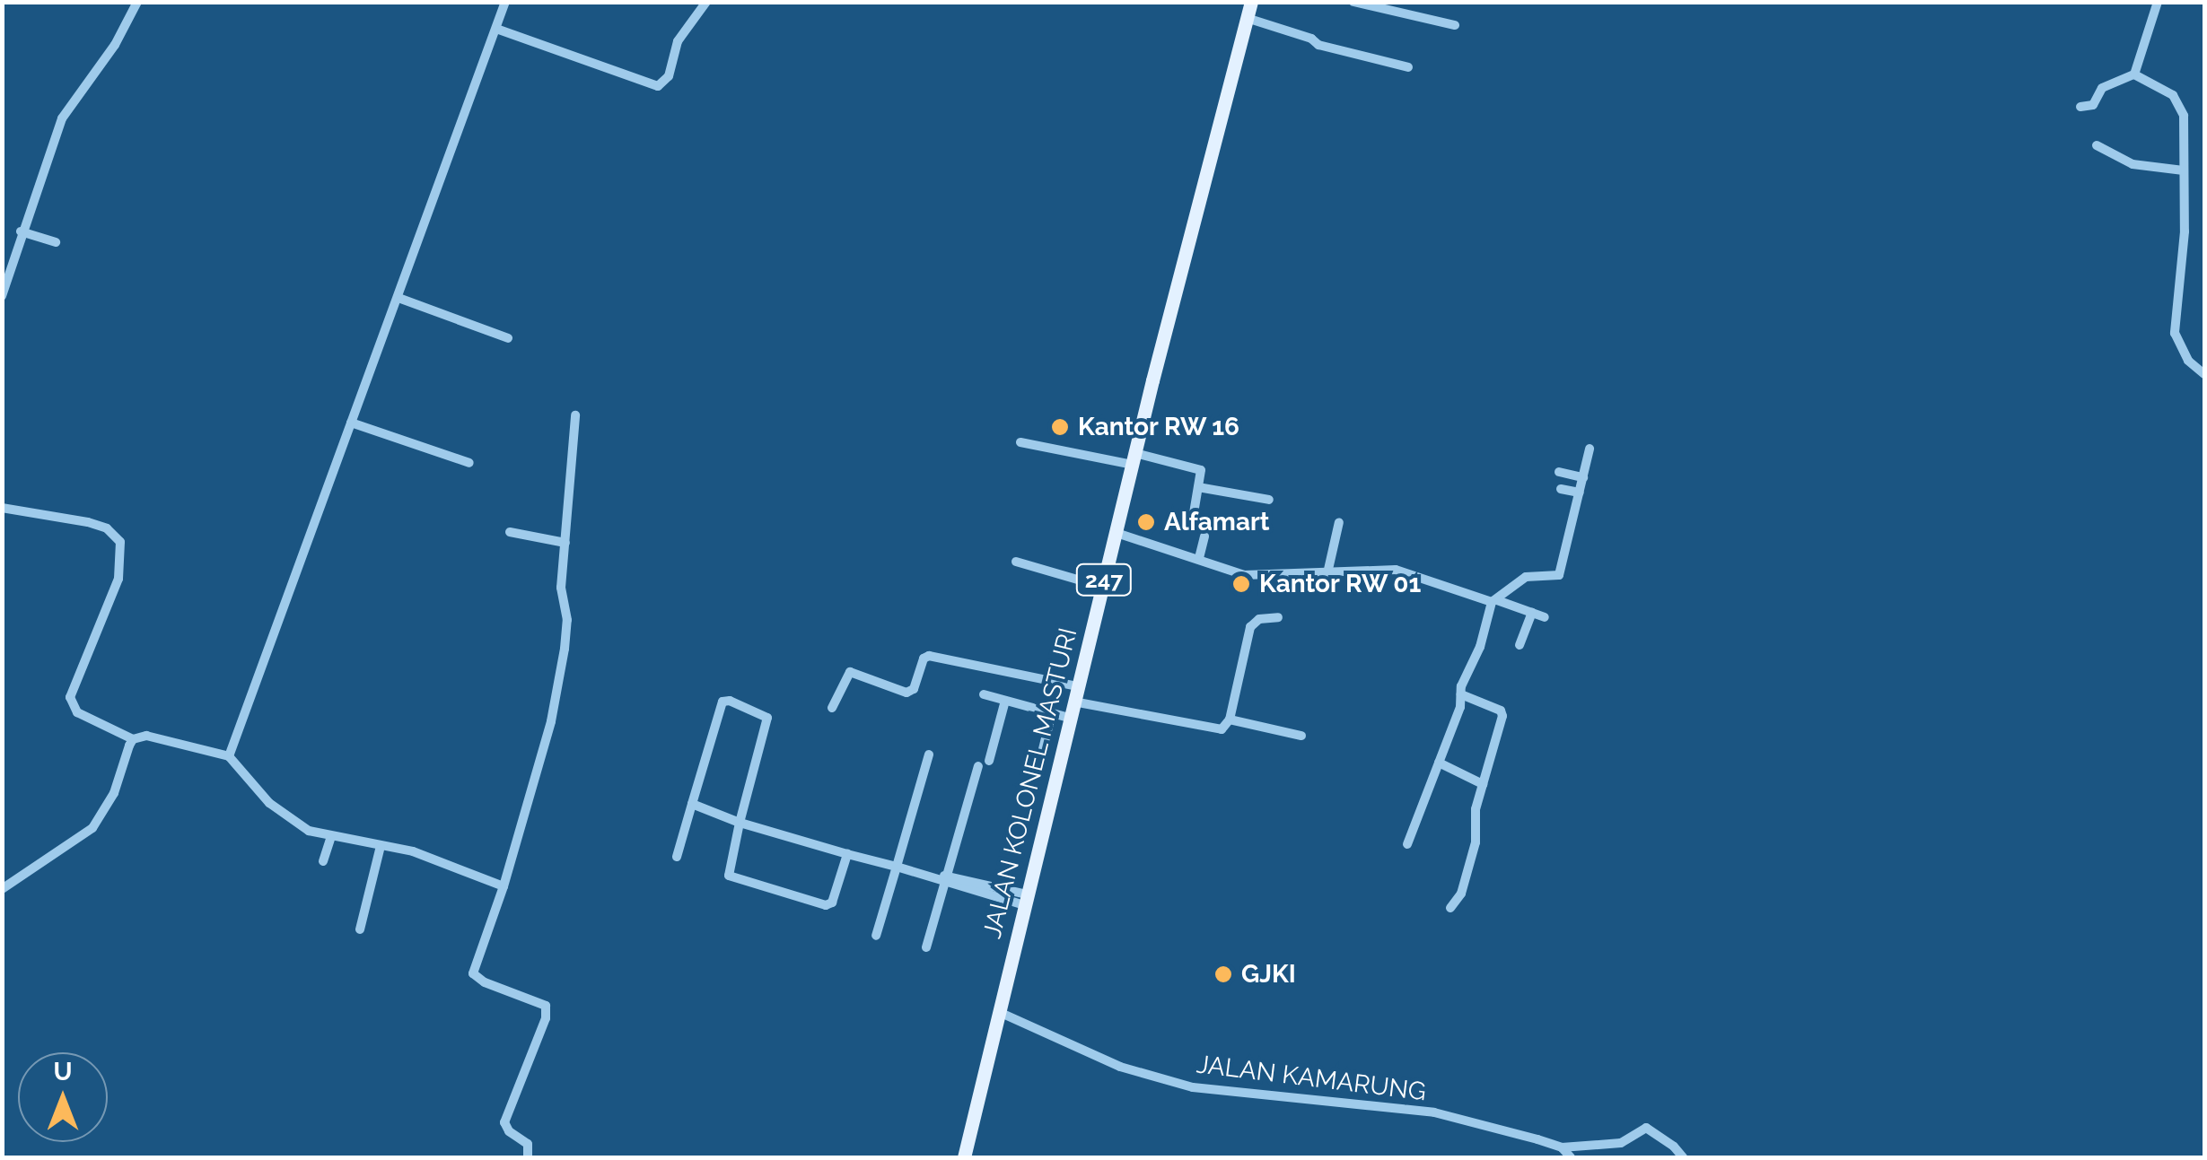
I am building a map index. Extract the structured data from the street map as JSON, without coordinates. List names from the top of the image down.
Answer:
{
  "streets": {
    "main road": ["247", "JALAN KOLONEL MASTURI"],
    "street": ["JALAN KAMARUNG"]
  },
  "crossings": [
    ["JALAN KOLONEL MASTURI", "JALAN KAMARUNG"]
  ],
  "places": [
    "Kantor RW 16",
    "Alfamart",
    "Kantor RW 01",
    "GJKI"
  ],
  "north": "top"
}
